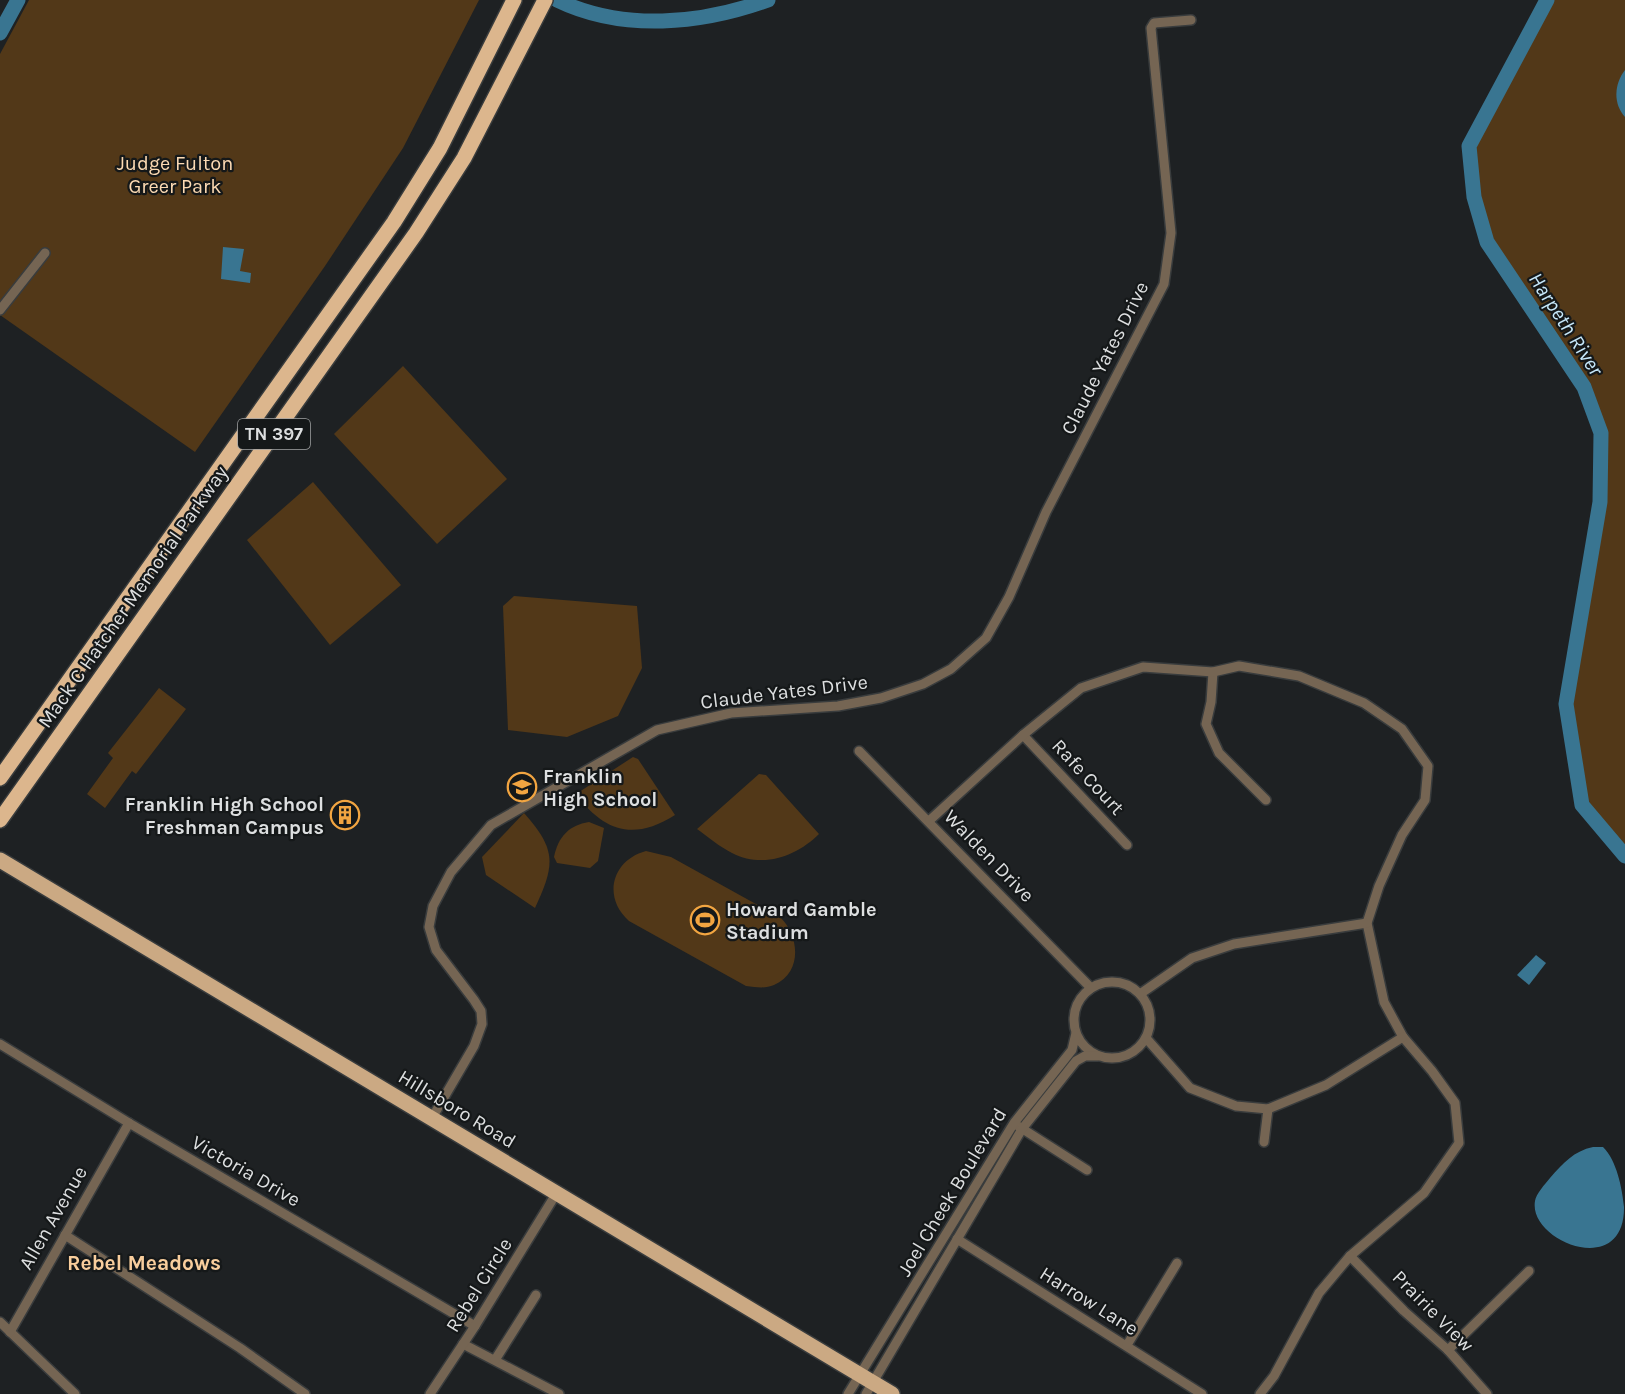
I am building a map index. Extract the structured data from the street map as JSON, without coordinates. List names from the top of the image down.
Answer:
{
  "streets": {
    "highway": ["TN 397", "Mack C Hatcher Memorial Parkway"],
    "main road": ["Hillsboro Road"],
    "street": [
      "Claude Yates Drive",
      "Rafe Court",
      "Walden Drive",
      "Victoria Drive",
      "Joel Cheek Boulevard",
      "Allen Avenue",
      "Rebel Circle",
      "Harrow Lane",
      "Prairie View"
    ]
  },
  "crossings": [
    ["Claude Yates Drive", "Hillsboro Road"],
    ["Walden Drive", "Joel Cheek Boulevard"],
    ["Hillsboro Road", "Joel Cheek Boulevard"],
    ["Hillsboro Road", "Rebel Circle"],
    ["Victoria Drive", "Allen Avenue"],
    ["Victoria Drive", "Rebel Circle"],
    ["Joel Cheek Boulevard", "Harrow Lane"]
  ],
  "districts": ["Rebel Meadows"],
  "water": ["Harpeth River"],
  "parks": ["Judge Fulton Greer Park"],
  "places": {
    "school or university": ["Franklin High School"],
    "building": ["Franklin High School Freshman Campus"],
    "sports": ["Howard Gamble Stadium"]
  }
}
